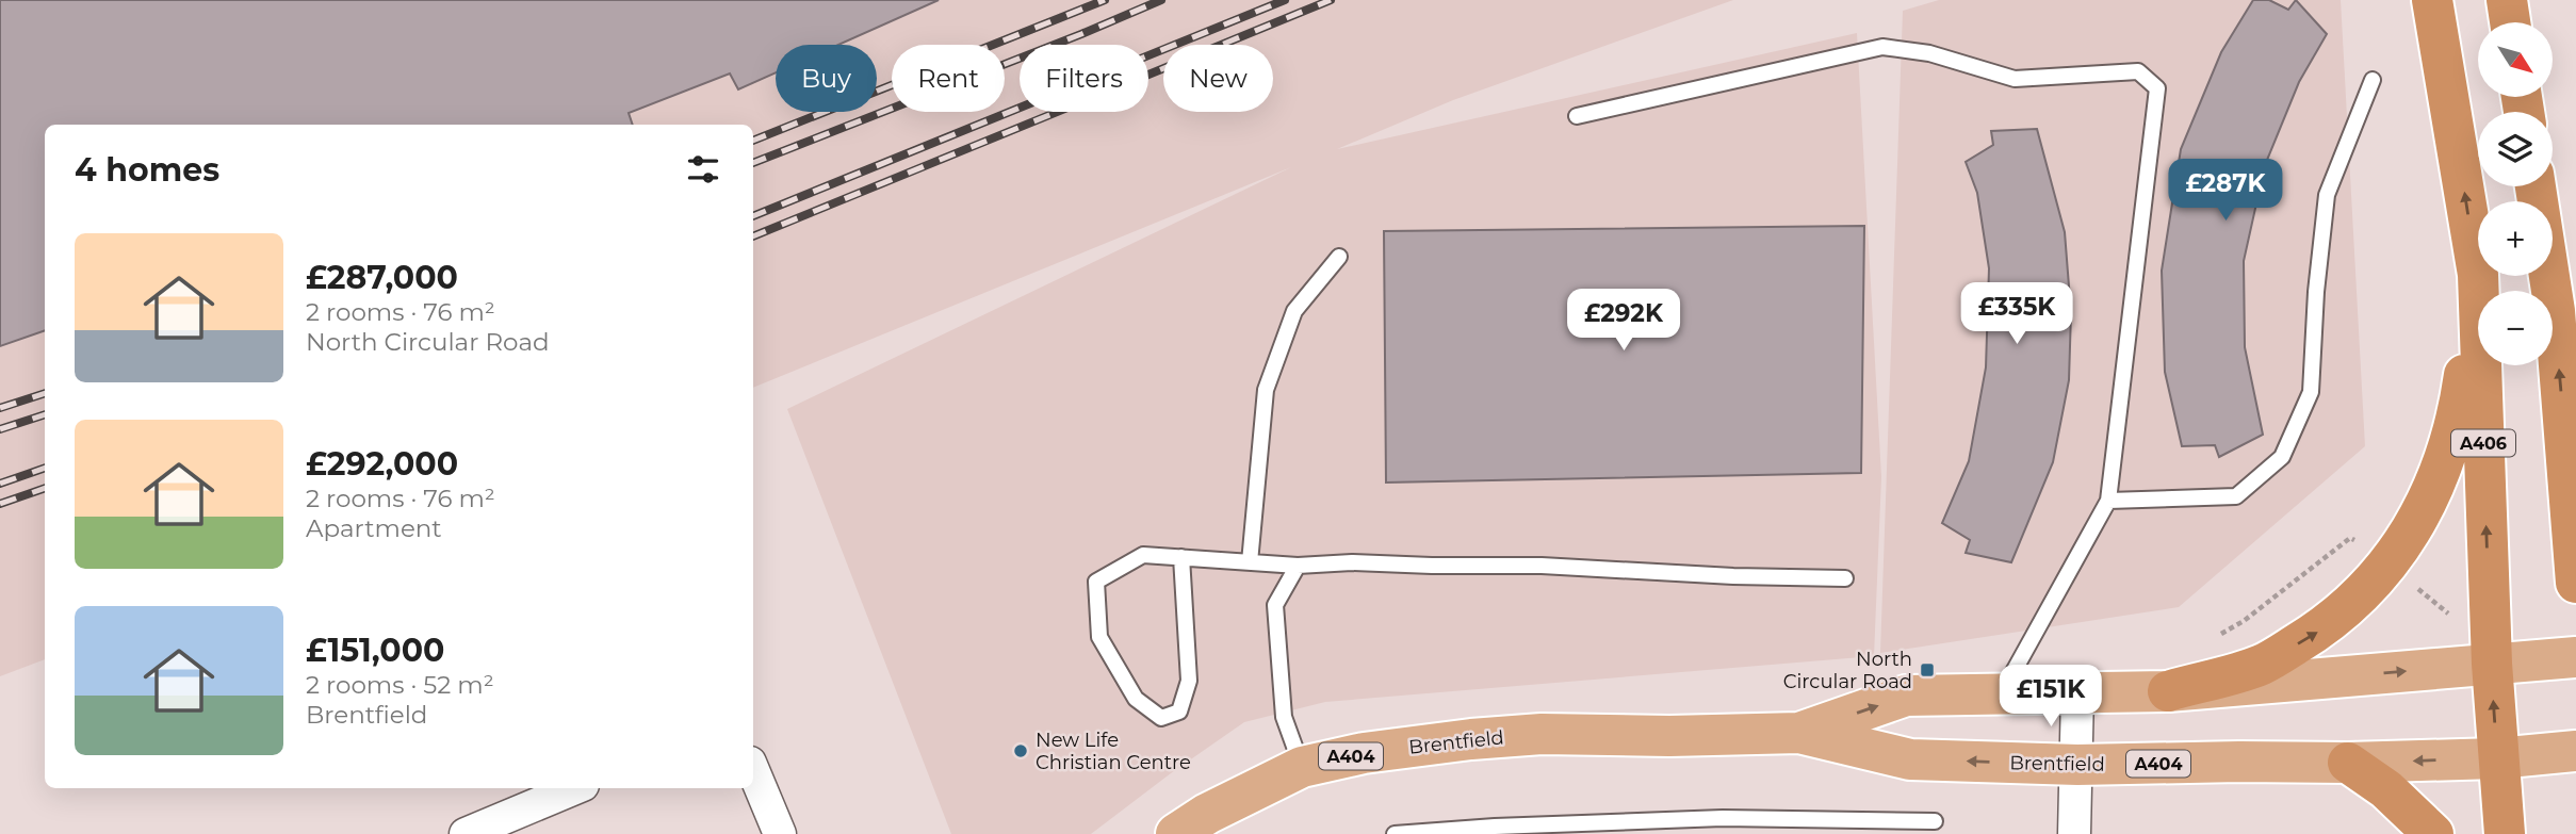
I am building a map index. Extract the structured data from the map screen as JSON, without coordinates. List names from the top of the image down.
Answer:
{
  "streets": {
    "highway": ["A406"],
    "main road": ["Brentfield", "A404"]
  },
  "crossings": [
    ["A406", "Brentfield"],
    ["A406", "A404"],
    ["Brentfield", "A404"]
  ],
  "places": {
    "transit": ["North Circular Road"],
    "other": ["New Life Christian Centre"]
  },
  "north": "bottom right",
  "page": {
    "map_buttons": ["+", "−"],
    "chip": [
      "Buy",
      "Rent",
      "Filters",
      "New"
    ],
    "heading": "4 homes",
    "price": [
      "£287K",
      "£335K",
      "£292K",
      "£151K"
    ],
    "list": [
      {
        "name": "£287,000",
        "note": "2 rooms · 76 m² · North Circular Road"
      },
      {
        "name": "£292,000",
        "note": "2 rooms · 76 m² · Apartment"
      },
      {
        "name": "£151,000",
        "note": "2 rooms · 52 m² · Brentfield"
      }
    ]
  }
}
